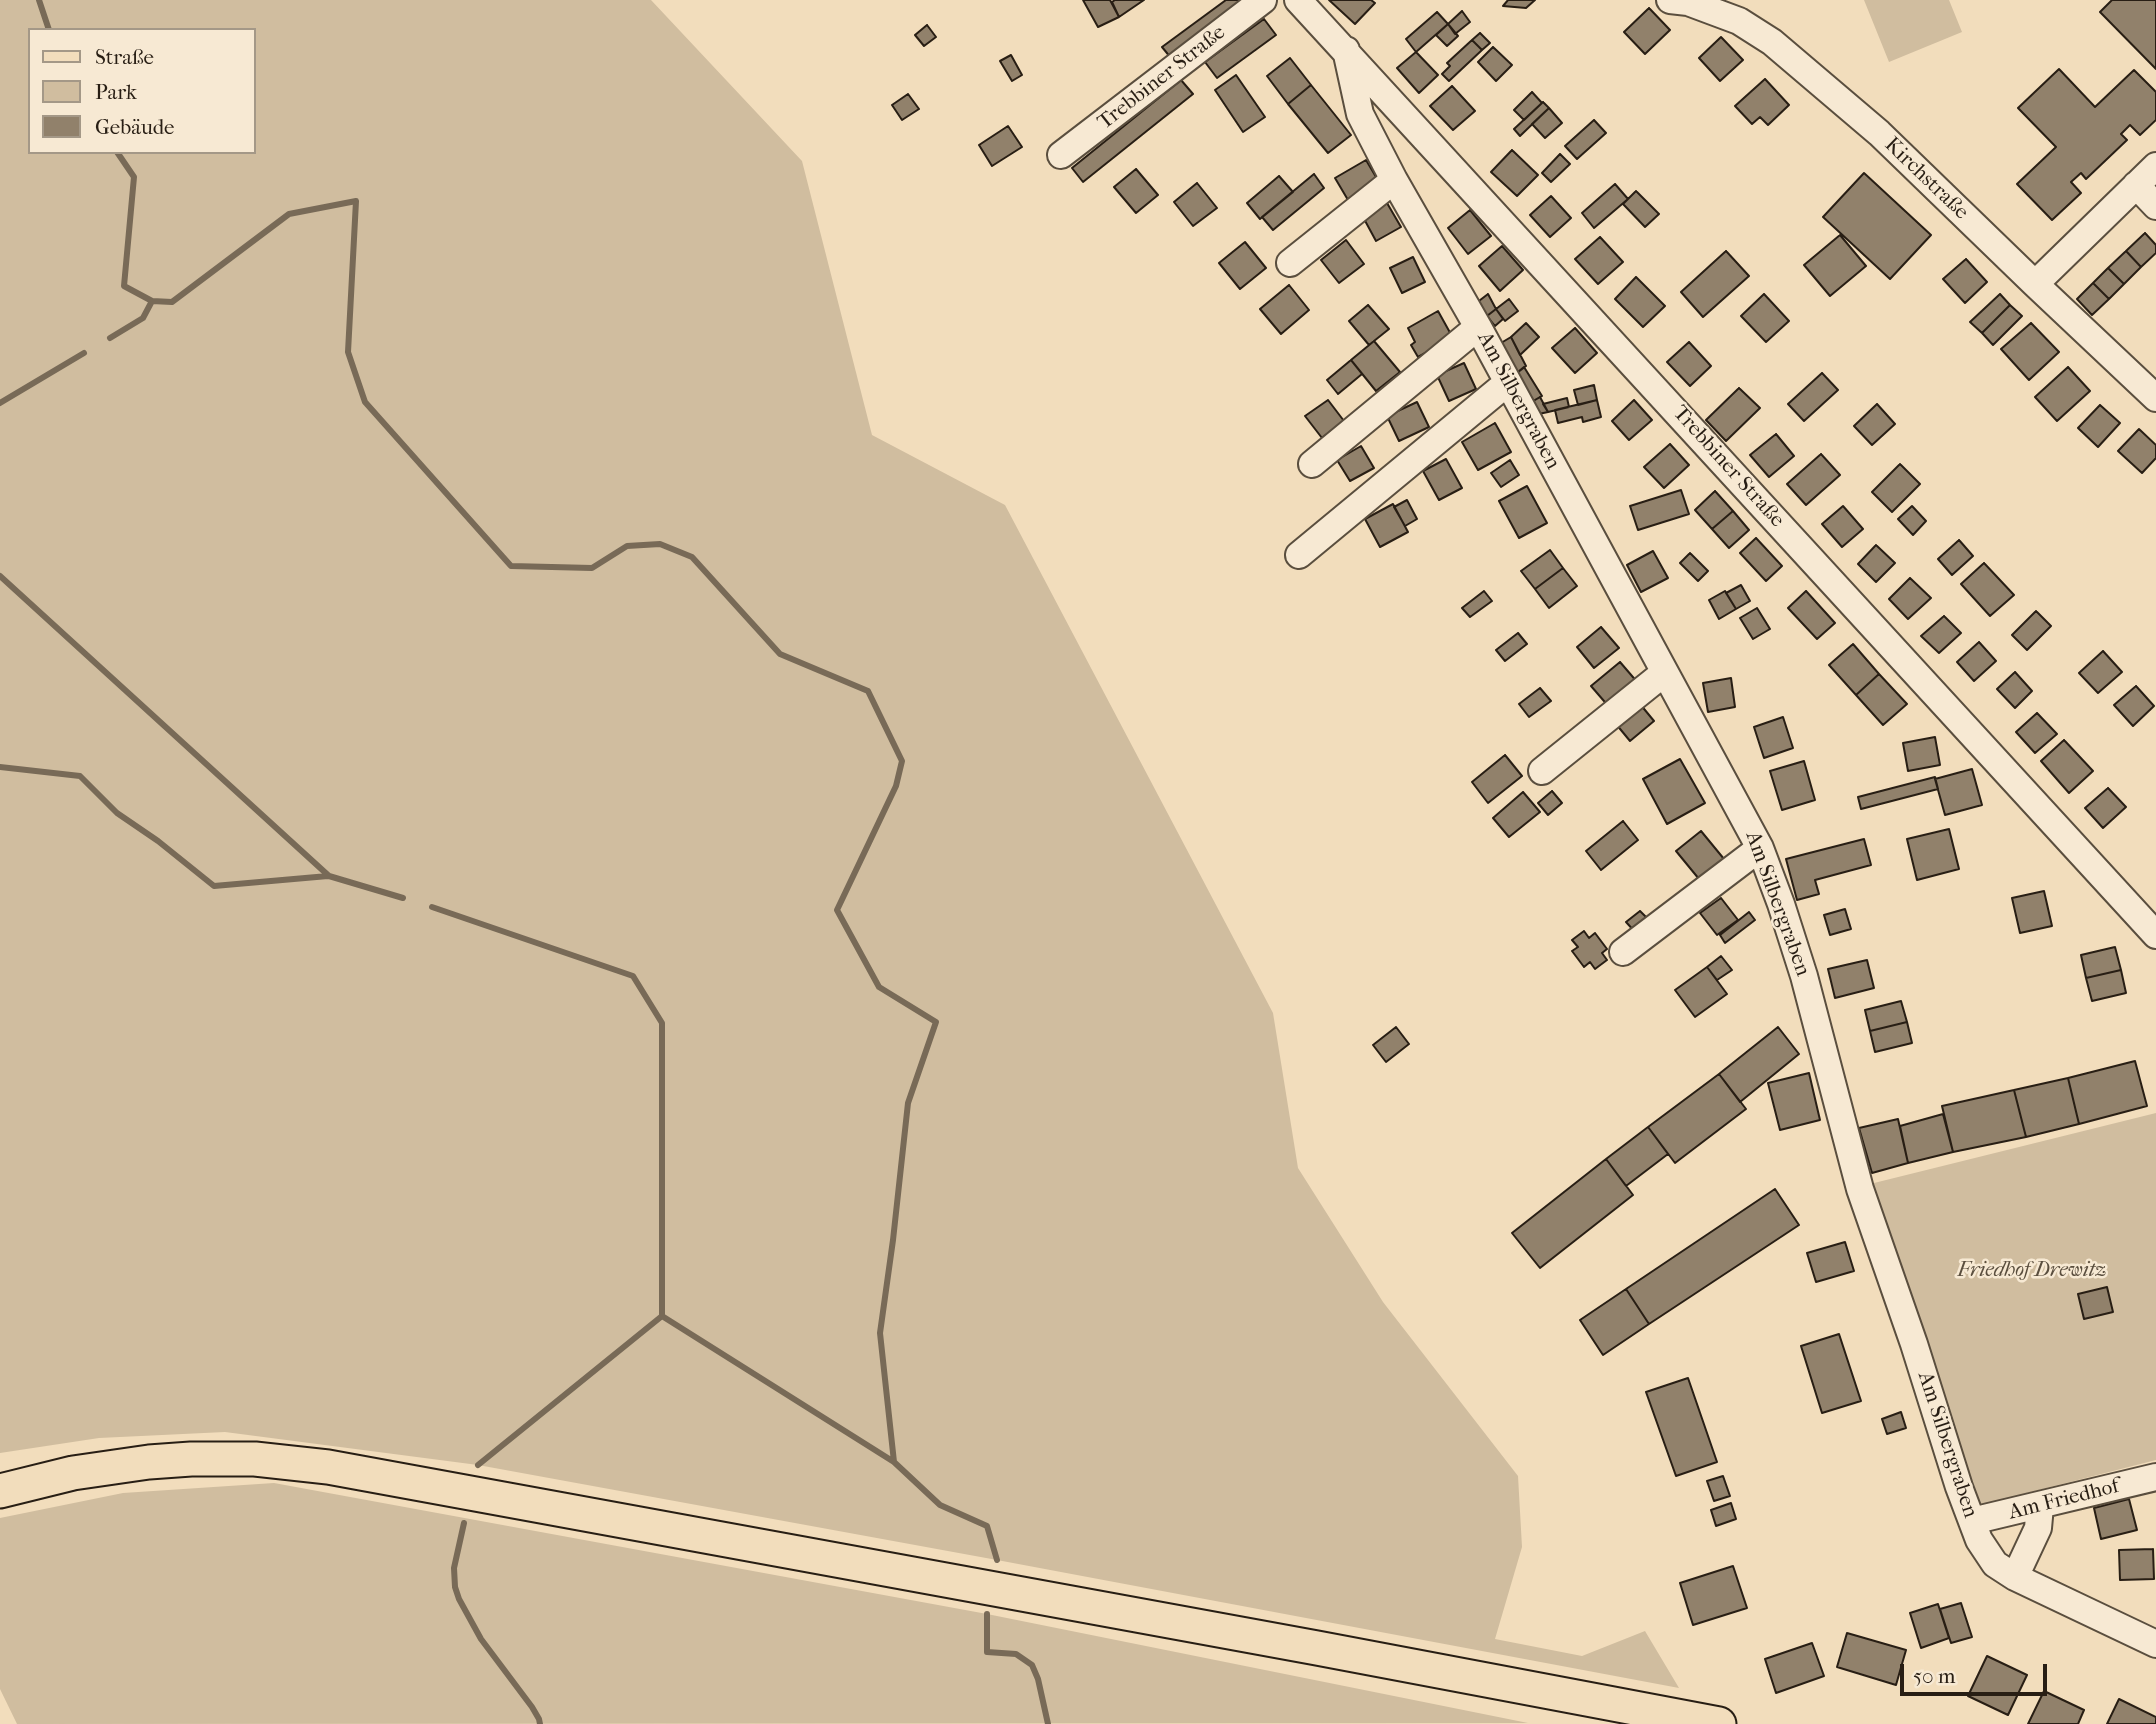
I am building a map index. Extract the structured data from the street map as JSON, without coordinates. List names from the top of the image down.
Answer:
{
  "streets": {
    "street": [
      "Trebbiner Straße",
      "Kirchstraße",
      "Am Silbergraben",
      "Am Friedhof"
    ]
  },
  "crossings": [
    ["Trebbiner Straße", "Am Silbergraben"],
    ["Am Silbergraben", "Am Friedhof"]
  ],
  "parks": ["Friedhof Drewitz"],
  "legend": ["Straße", "Park", "Gebäude"],
  "scale_bar": "50 m"
}
